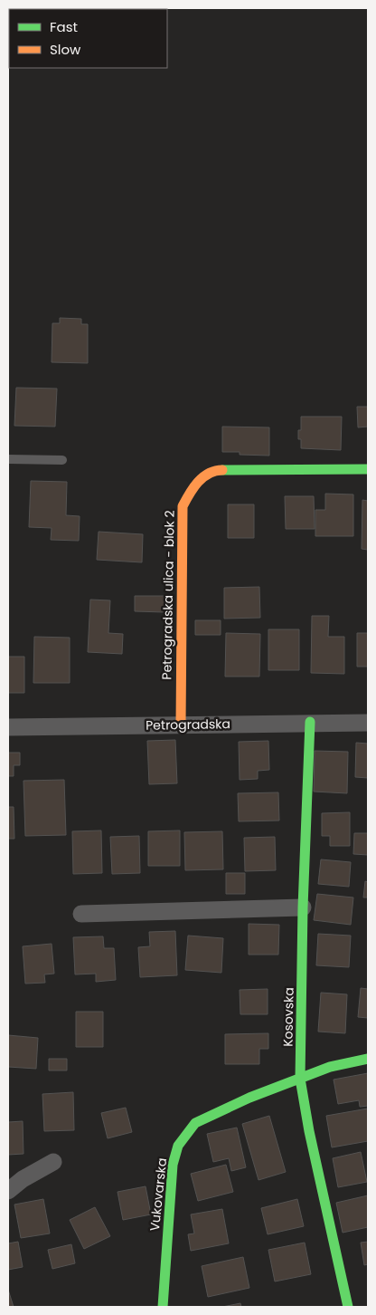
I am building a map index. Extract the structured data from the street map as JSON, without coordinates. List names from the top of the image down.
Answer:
{
  "streets": {
    "street": [
      "Petrogradska ulica - blok 2",
      "Petrogradska",
      "Kosovska",
      "Vukovarska"
    ]
  },
  "crossings": [
    ["Petrogradska ulica - blok 2", "Petrogradska"],
    ["Petrogradska", "Kosovska"],
    ["Kosovska", "Vukovarska"]
  ],
  "legend": ["Fast", "Slow"]
}
